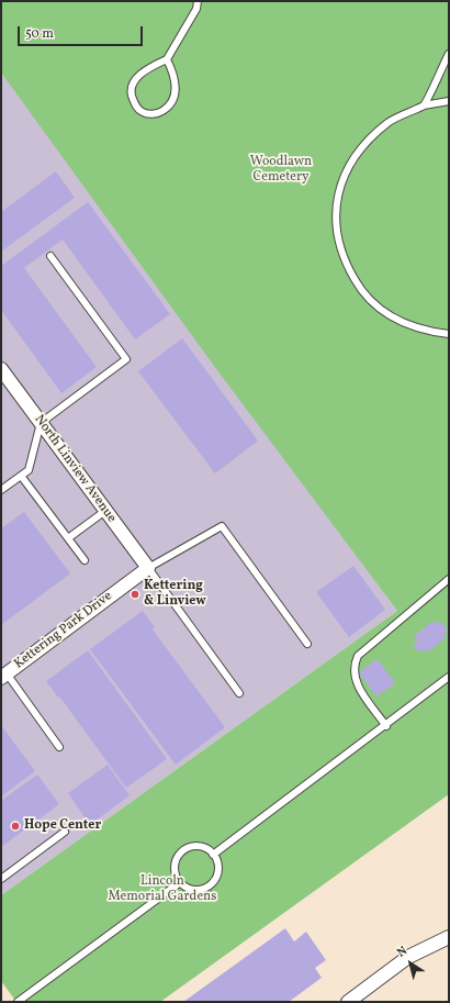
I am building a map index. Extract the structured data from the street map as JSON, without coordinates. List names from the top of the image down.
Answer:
{
  "streets": {
    "street": ["North Linview Avenue", "Kettering Park Drive"]
  },
  "crossings": [
    ["North Linview Avenue", "Kettering Park Drive"]
  ],
  "parks": ["Woodlawn Cemetery", "Lincoln Memorial Gardens"],
  "places": ["Kettering & Linview", "Hope Center"],
  "scale_bar": "50 m",
  "north": "top left"
}
